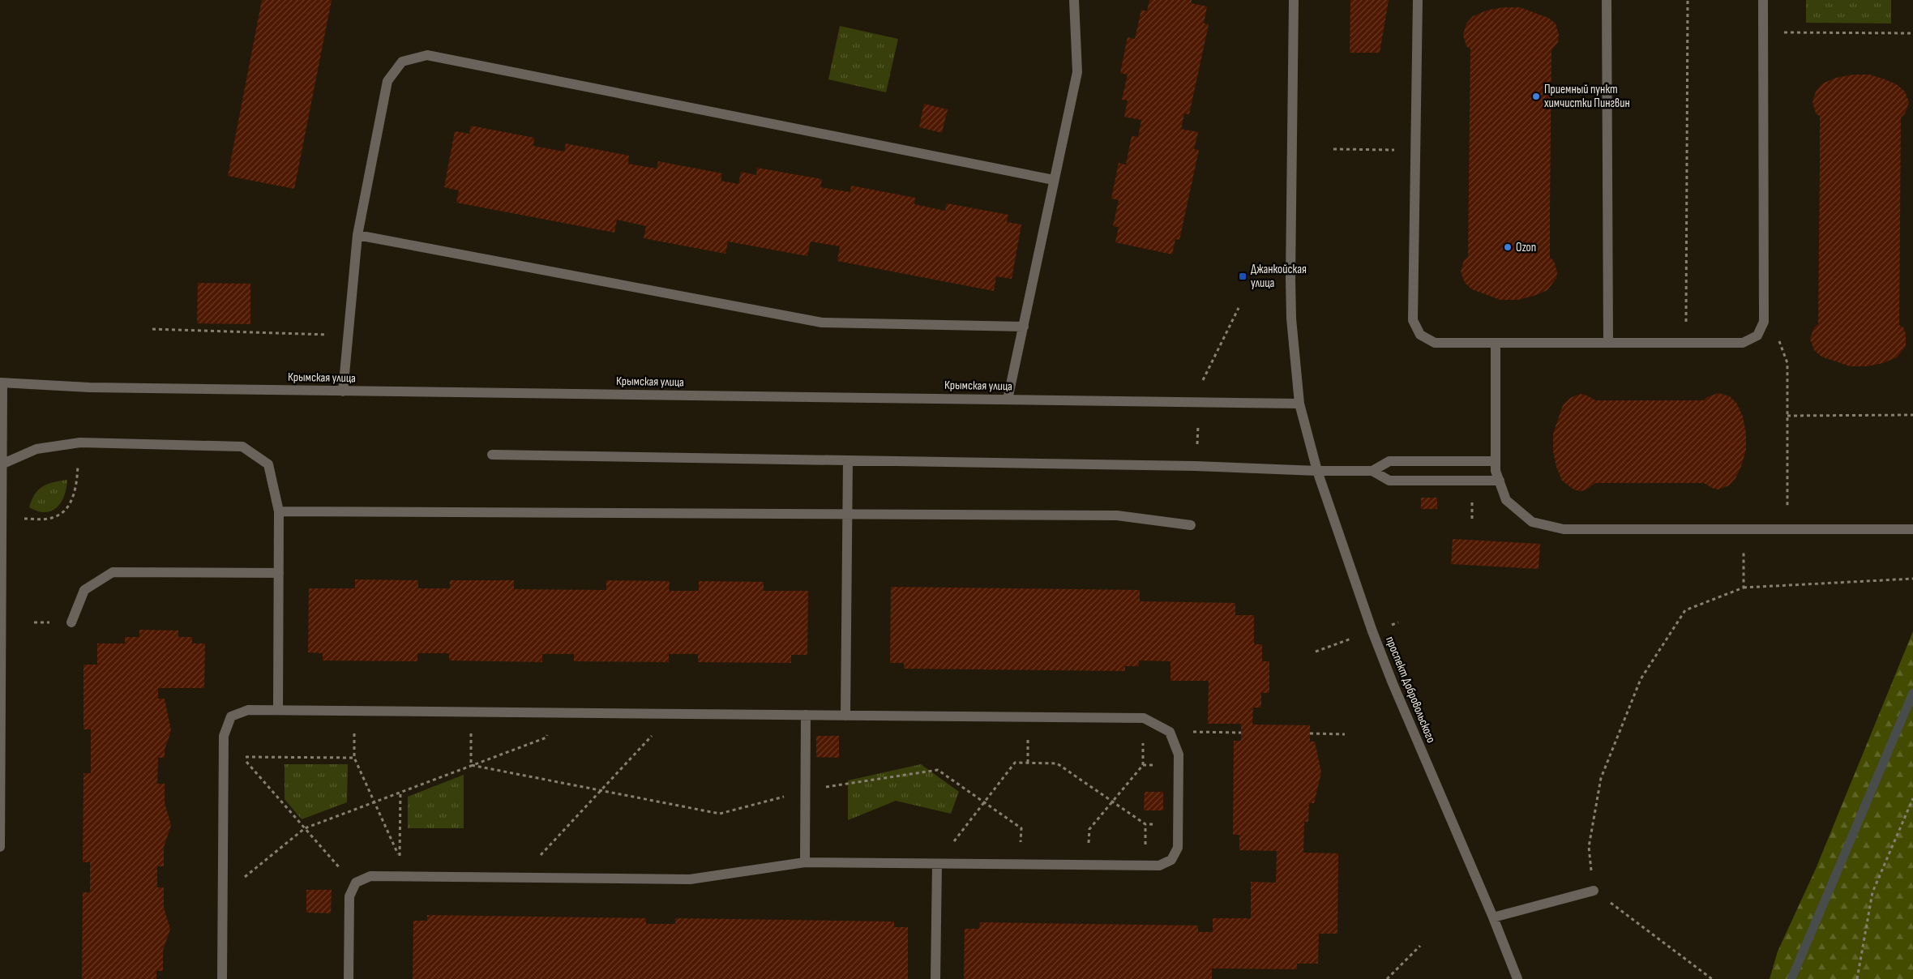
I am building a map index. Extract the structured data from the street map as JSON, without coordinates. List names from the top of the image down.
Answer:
{
  "streets": {
    "street": ["Крымская улица", "проспект Добровольского"]
  },
  "crossings": [
    ["Крымская улица", "проспект Добровольского"]
  ],
  "places": {
    "other": ["Приемный пункт химчистки Пингвин", "Ozon"],
    "transit": ["Джанкойская улица"]
  }
}
